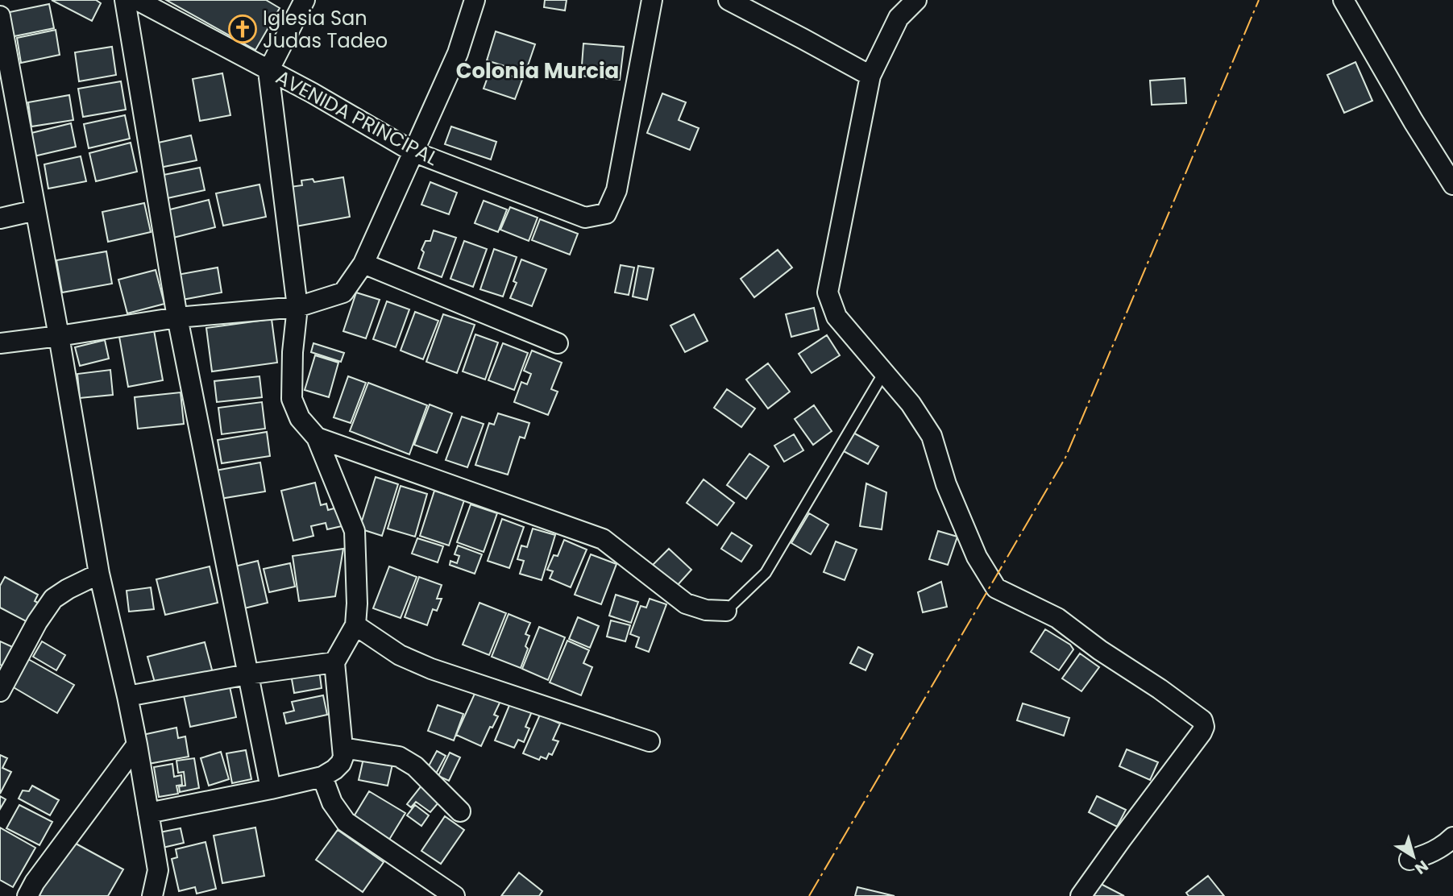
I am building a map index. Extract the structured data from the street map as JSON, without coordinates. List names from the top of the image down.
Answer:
{
  "streets": {
    "street": ["AVENIDA PRINCIPAL"]
  },
  "districts": ["Colonia Murcia"],
  "places": {
    "church": ["Iglesia San Judas Tadeo"]
  },
  "north": "bottom right"
}
